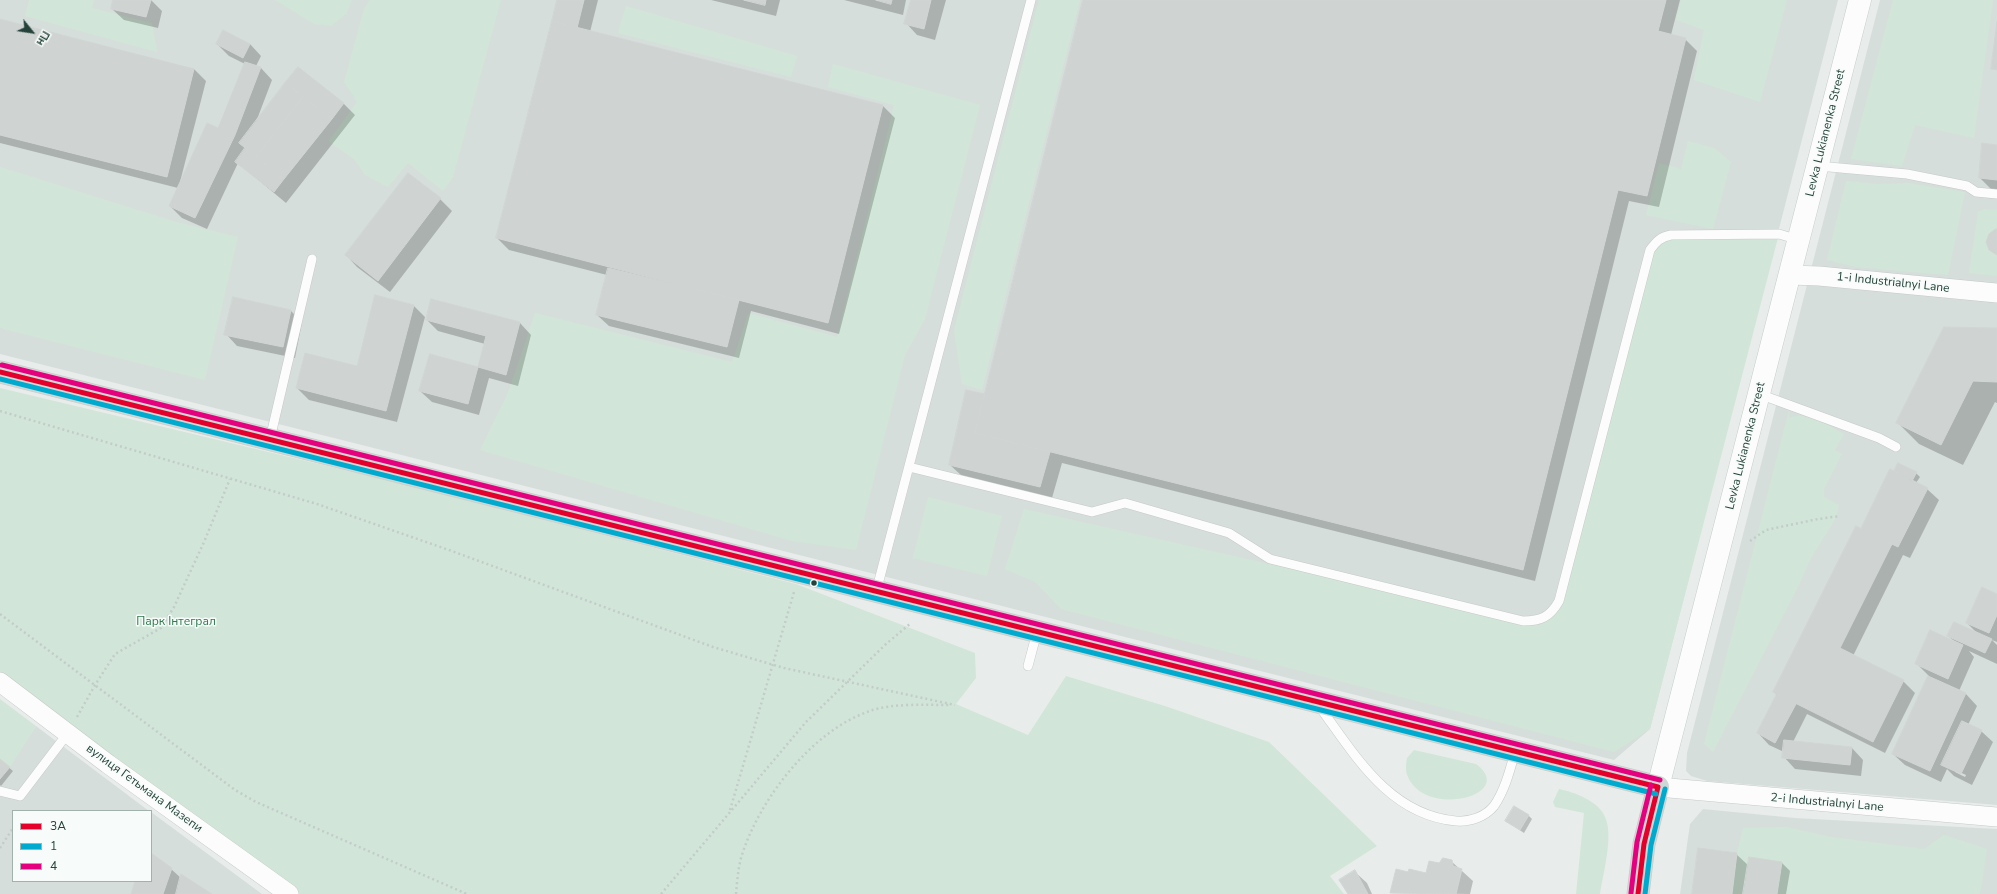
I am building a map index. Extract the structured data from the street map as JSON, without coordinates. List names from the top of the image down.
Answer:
{
  "streets": {
    "main road": ["Levka Lukianenka Street"],
    "street": ["1-i Industrialnyi Lane", "вулиця Гетьмана Мазепи", "2-i Industrialnyi Lane"]
  },
  "crossings": [
    ["Levka Lukianenka Street", "1-i Industrialnyi Lane"],
    ["Levka Lukianenka Street", "2-i Industrialnyi Lane"]
  ],
  "parks": ["Парк Інтеграл"],
  "lines": ["transit line 4", "transit line 3А", "transit line 1"],
  "legend": ["3А", "1", "4"],
  "north": "bottom right"
}
